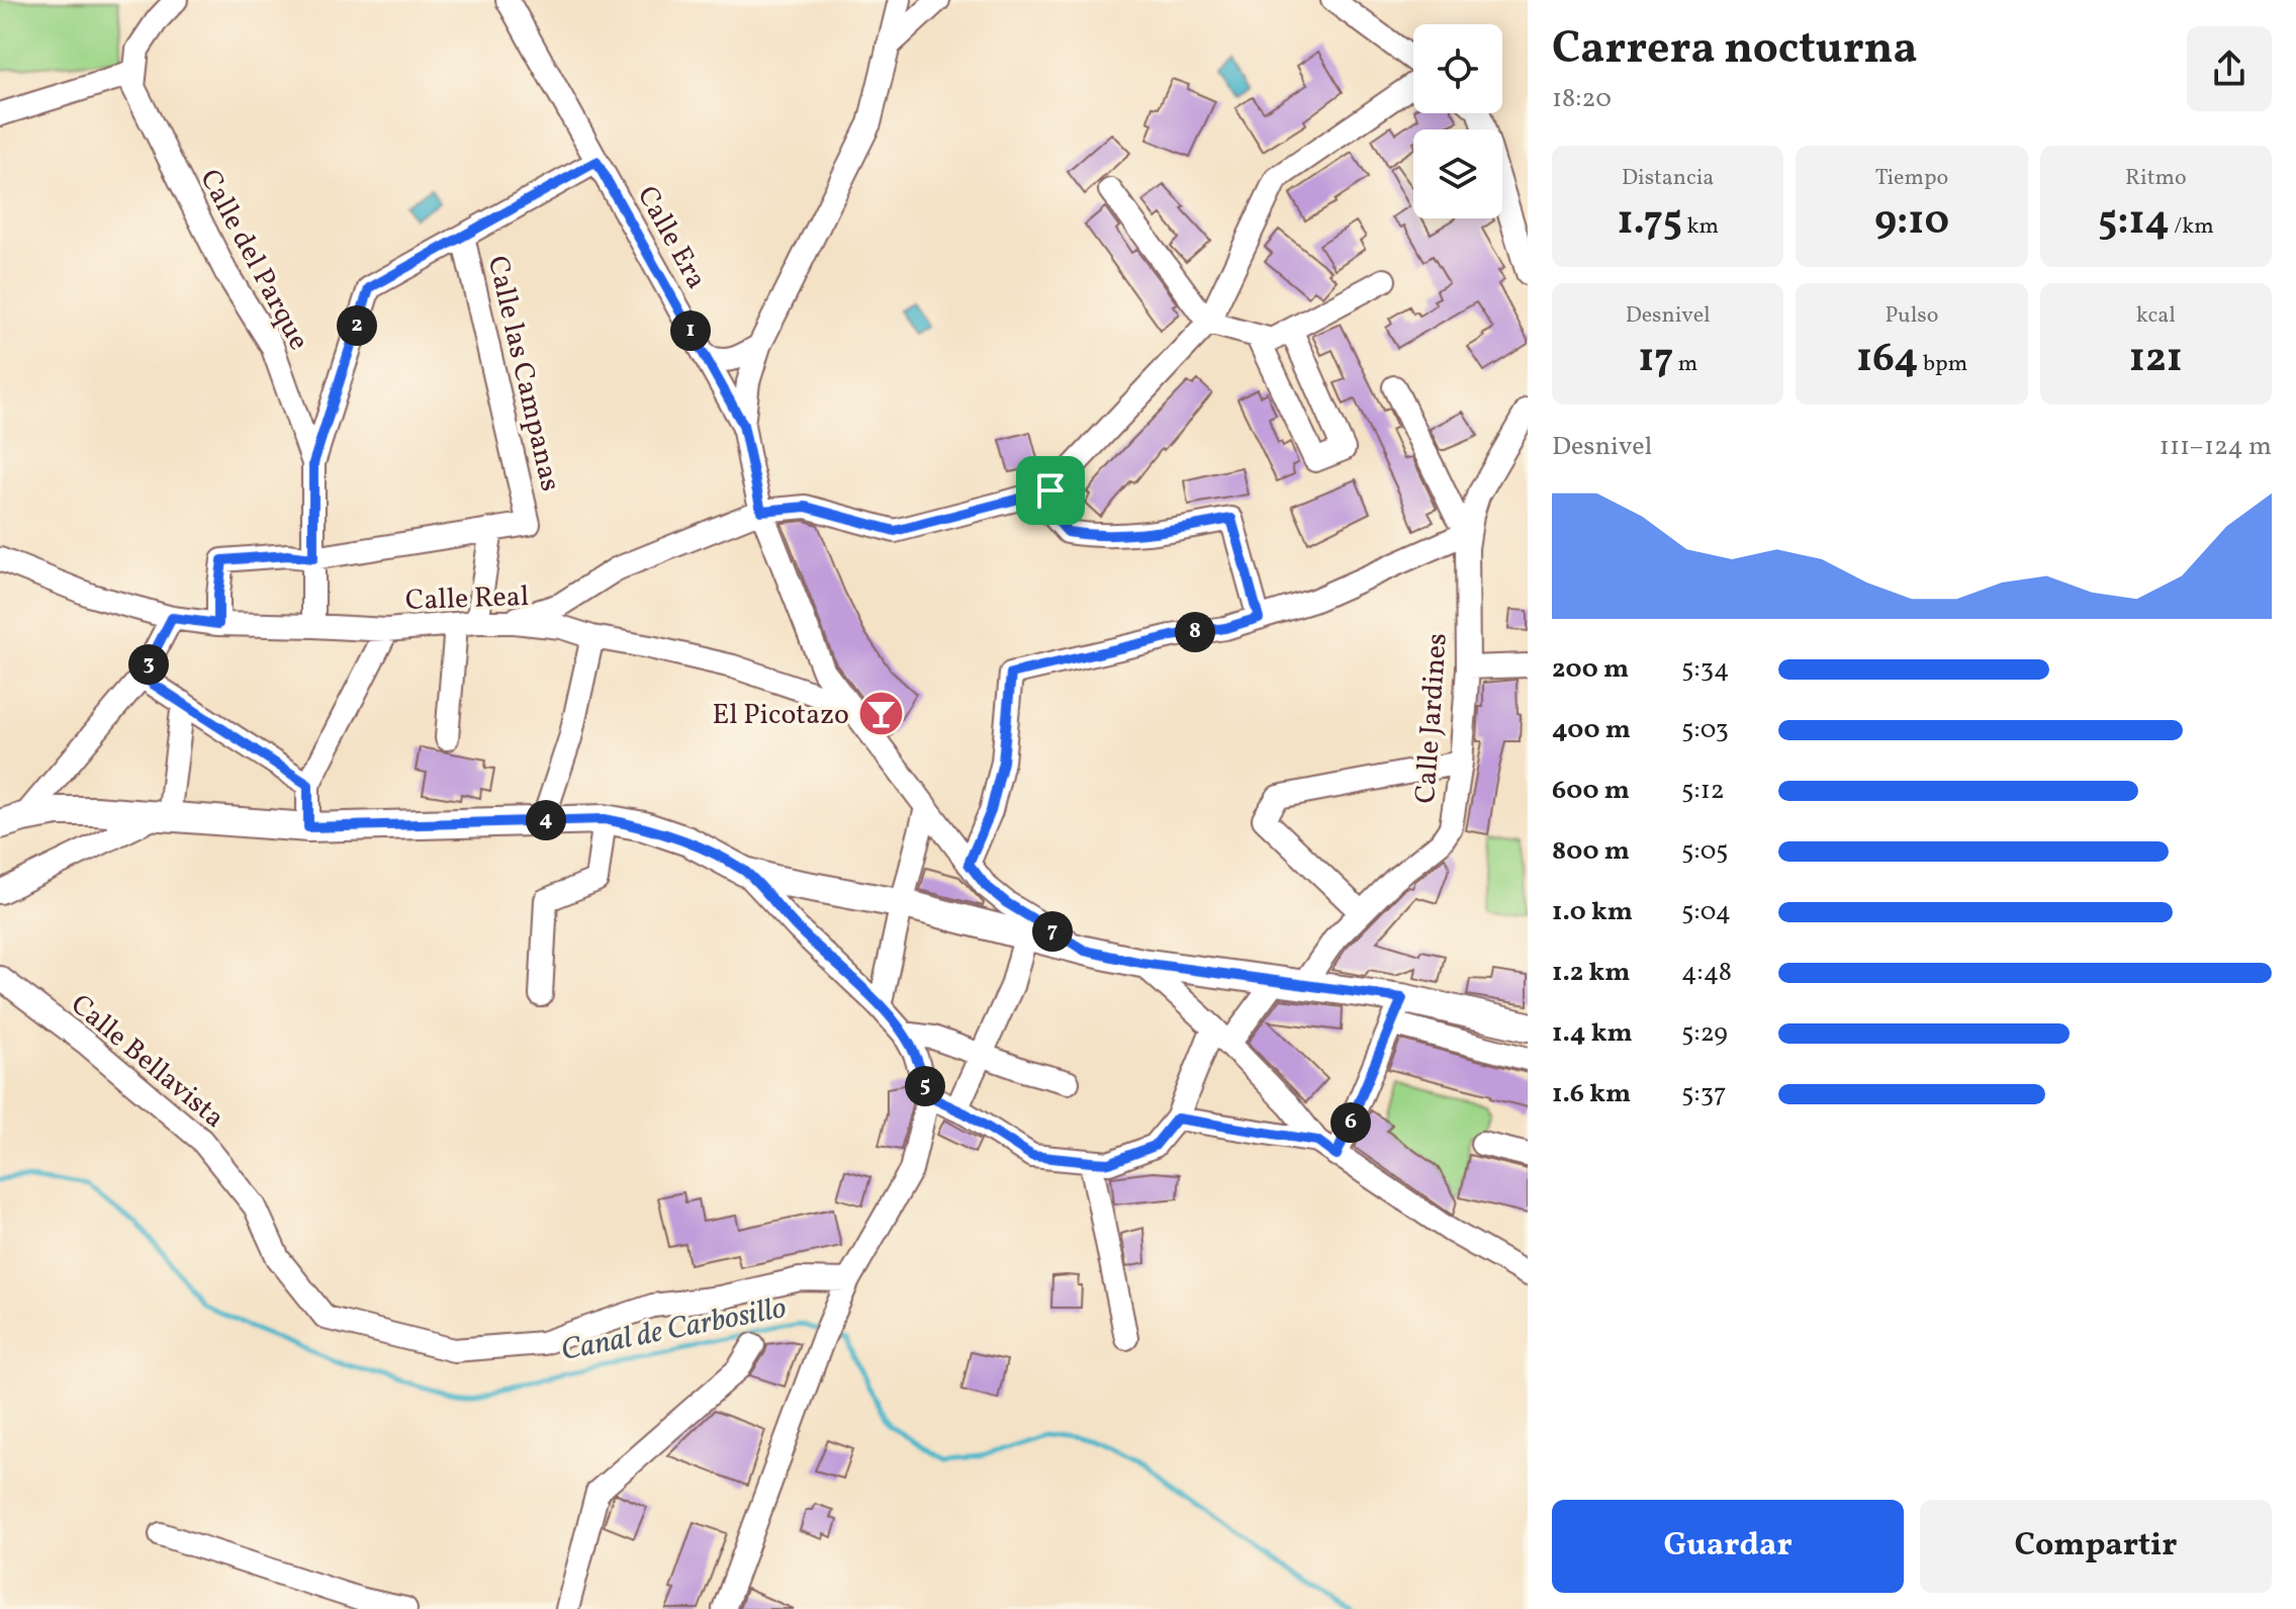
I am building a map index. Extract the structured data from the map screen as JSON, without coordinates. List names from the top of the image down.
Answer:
{
  "streets": {
    "street": [
      "Calle Era",
      "Calle del Parque",
      "Calle las Campanas",
      "Calle Real",
      "Calle Jardines",
      "Calle Bellavista"
    ]
  },
  "crossings": [
    ["Calle del Parque", "Calle Real"]
  ],
  "water": ["Canal de Carbosillo"],
  "places": {
    "bar": ["El Picotazo"]
  },
  "page": {
    "heading": ["Carrera nocturna", "18:20"],
    "stats": [
      ["Distancia", "1.75 km"],
      ["Tiempo", "9:10"],
      ["Ritmo", "5:14 /km"],
      ["Desnivel", "17 m"],
      ["Pulso", "164 bpm"],
      ["kcal", "121"]
    ],
    "pins": [
      "2",
      "1",
      "8",
      "3",
      "4",
      "7",
      "5",
      "6"
    ],
    "chart": ["Desnivel", "111–124 m"],
    "list": [
      {
        "name": "200 m",
        "note": "5:34"
      },
      {
        "name": "400 m",
        "note": "5:03"
      },
      {
        "name": "600 m",
        "note": "5:12"
      },
      {
        "name": "800 m",
        "note": "5:05"
      },
      {
        "name": "1.0 km",
        "note": "5:04"
      },
      {
        "name": "1.2 km",
        "note": "4:48"
      },
      {
        "name": "1.4 km",
        "note": "5:29"
      },
      {
        "name": "1.6 km",
        "note": "5:37"
      }
    ],
    "buttons": ["Guardar", "Compartir"]
  }
}
